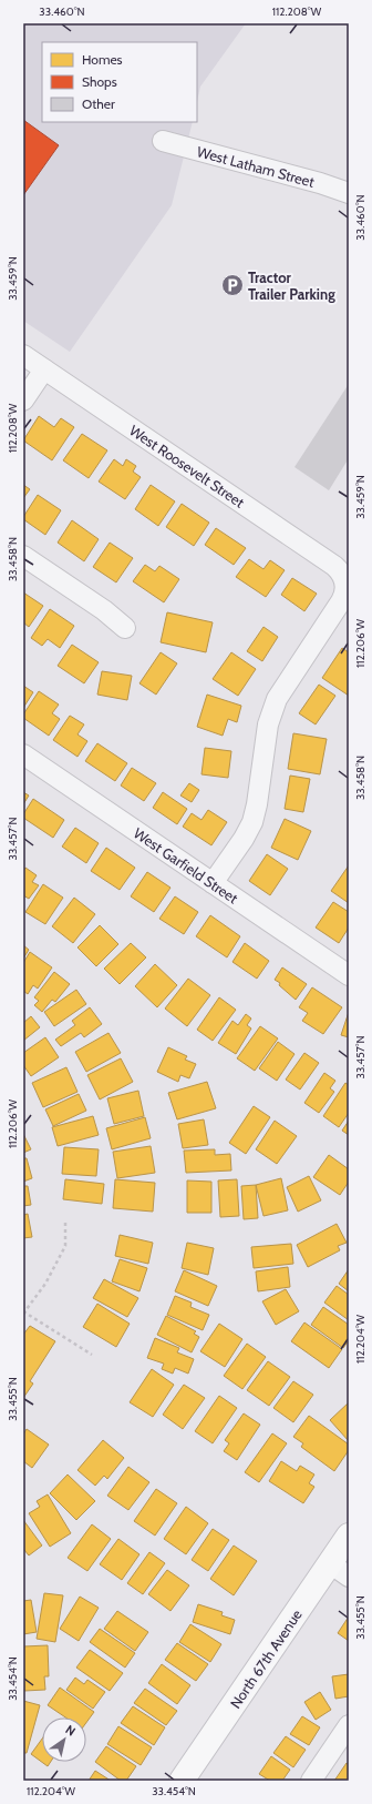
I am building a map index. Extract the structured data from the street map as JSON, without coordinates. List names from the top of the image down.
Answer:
{
  "streets": {
    "main road": ["North 67th Avenue"],
    "street": ["West Latham Street", "West Roosevelt Street", "West Garfield Street"]
  },
  "crossings": [
    ["West Roosevelt Street", "West Garfield Street"]
  ],
  "places": {
    "parking": ["Tractor Trailer Parking"]
  },
  "legend": ["Homes", "Shops", "Other"],
  "north": "top right",
  "coordinates": [
    "33.460°N",
    "112.208°W",
    "33.459°N",
    "33.458°N",
    "112.206°W",
    "33.457°N",
    "112.204°W",
    "33.455°N",
    "33.454°N"
  ]
}
